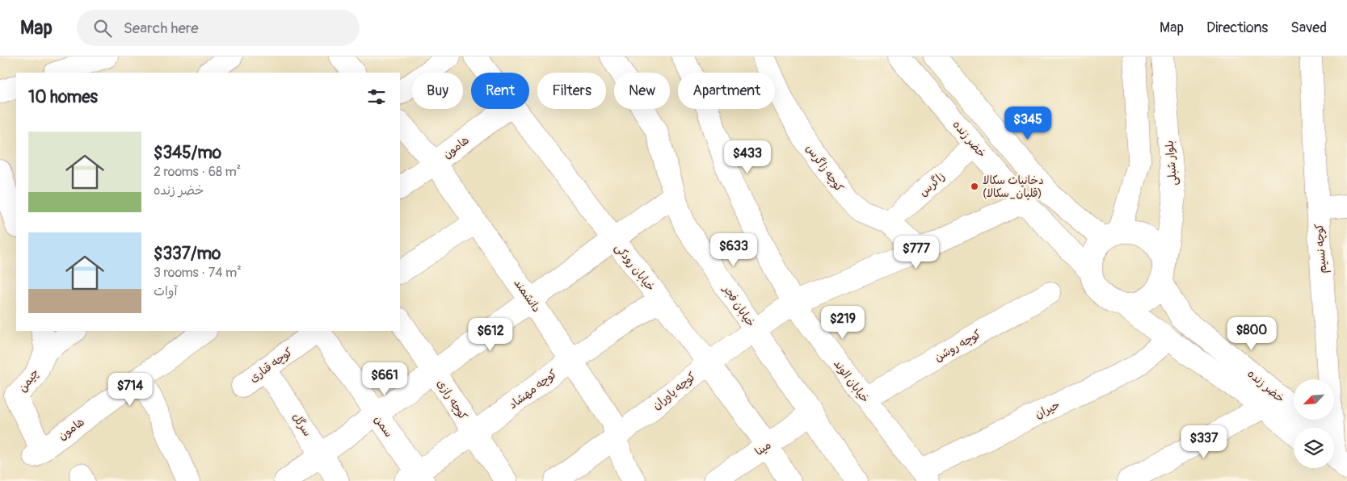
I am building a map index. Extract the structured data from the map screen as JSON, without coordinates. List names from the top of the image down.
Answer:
{
  "streets": {
    "street": [
      "خضر زنده",
      "هامون",
      "بلوار شبلی",
      "کوچه زاگرس",
      "زاگرس",
      "کوچه نسیم",
      "خیابان رودکی",
      "دانشمند",
      "خیابان فجر",
      "کوچه روشن",
      "کوچه قناری",
      "چیمن",
      "خیابان الوند",
      "کوچه مهشاد",
      "کوچه یاوران",
      "کوچه رازی",
      "حیران",
      "سرگل",
      "سمن",
      "مینا"
    ]
  },
  "crossings": [
    ["خضر زنده", "بلوار شبلی"],
    ["خضر زنده", "زاگرس"],
    ["خضر زنده", "کوچه یاوران"],
    ["خضر زنده", "حیران"],
    ["هامون", "دانشمند"],
    ["هامون", "چیمن"],
    ["کوچه زاگرس", "زاگرس"],
    ["کوچه زاگرس", "کوچه یاوران"],
    ["خیابان رودکی", "کوچه مهشاد"],
    ["خیابان رودکی", "کوچه یاوران"],
    ["خیابان رودکی", "مینا"],
    ["دانشمند", "کوچه مهشاد"],
    ["دانشمند", "کوچه یاوران"],
    ["خیابان فجر", "کوچه یاوران"],
    ["خیابان فجر", "مینا"],
    ["کوچه روشن", "خیابان الوند"],
    ["کوچه قناری", "سرگل"],
    ["خیابان الوند", "کوچه یاوران"],
    ["خیابان الوند", "حیران"],
    ["کوچه مهشاد", "کوچه رازی"],
    ["کوچه مهشاد", "سمن"]
  ],
  "places": ["دخانیات سکالا (قلیان_سکالا)"],
  "north": "bottom left",
  "page": {
    "header": "Map",
    "search": "Search here",
    "nav": ["Map", "Directions", "Saved"],
    "chip": [
      "Buy",
      "Rent",
      "Filters",
      "New",
      "Apartment"
    ],
    "heading": "10 homes",
    "price": [
      "$345",
      "$433",
      "$633",
      "$777",
      "$219",
      "$800",
      "$612",
      "$661",
      "$714",
      "$337"
    ],
    "list": [
      {
        "name": "$345/mo",
        "note": "2 rooms · 68 m² · خضر زنده"
      },
      {
        "name": "$337/mo",
        "note": "3 rooms · 74 m² · آوات"
      }
    ]
  }
}
